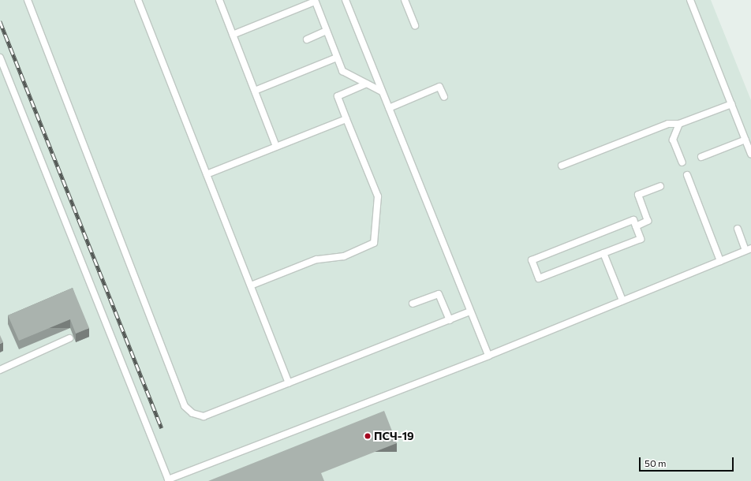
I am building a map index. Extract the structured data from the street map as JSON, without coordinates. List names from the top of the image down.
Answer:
{
  "places": ["ПСЧ-19"],
  "scale_bar": "50 m"
}
